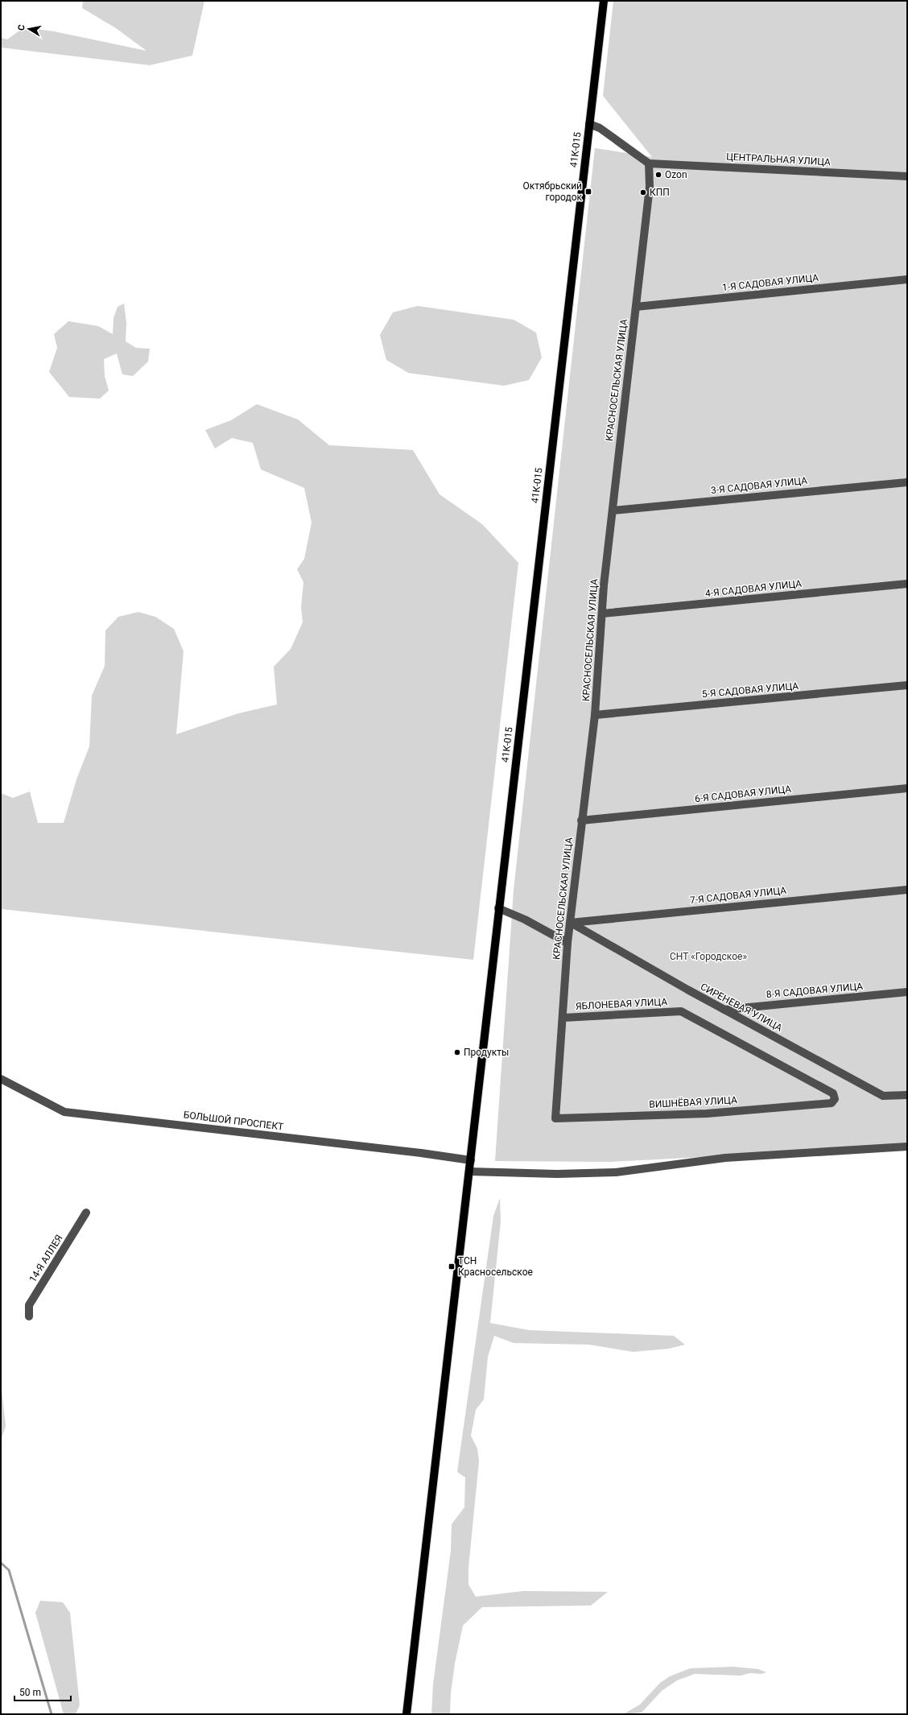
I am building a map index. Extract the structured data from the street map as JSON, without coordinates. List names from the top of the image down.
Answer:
{
  "streets": {
    "main road": ["41К-015"],
    "street": [
      "ЦЕНТРАЛЬНАЯ УЛИЦА",
      "1-Я САДОВАЯ УЛИЦА",
      "КРАСНОСЕЛЬСКАЯ УЛИЦА",
      "3-Я САДОВАЯ УЛИЦА",
      "4-Я САДОВАЯ УЛИЦА",
      "5-Я САДОВАЯ УЛИЦА",
      "6-Я САДОВАЯ УЛИЦА",
      "7-Я САДОВАЯ УЛИЦА",
      "8-Я САДОВАЯ УЛИЦА",
      "ЯБЛОНЕВАЯ УЛИЦА",
      "СИРЕНЕВАЯ УЛИЦА",
      "ВИШНЁВАЯ УЛИЦА",
      "БОЛЬШОЙ ПРОСПЕКТ",
      "14-Я АЛЛЕЯ"
    ]
  },
  "crossings": [
    ["41К-015", "БОЛЬШОЙ ПРОСПЕКТ"],
    ["ЦЕНТРАЛЬНАЯ УЛИЦА", "КРАСНОСЕЛЬСКАЯ УЛИЦА"],
    ["1-Я САДОВАЯ УЛИЦА", "КРАСНОСЕЛЬСКАЯ УЛИЦА"],
    ["КРАСНОСЕЛЬСКАЯ УЛИЦА", "3-Я САДОВАЯ УЛИЦА"],
    ["КРАСНОСЕЛЬСКАЯ УЛИЦА", "4-Я САДОВАЯ УЛИЦА"],
    ["КРАСНОСЕЛЬСКАЯ УЛИЦА", "5-Я САДОВАЯ УЛИЦА"],
    ["КРАСНОСЕЛЬСКАЯ УЛИЦА", "6-Я САДОВАЯ УЛИЦА"],
    ["КРАСНОСЕЛЬСКАЯ УЛИЦА", "7-Я САДОВАЯ УЛИЦА"],
    ["КРАСНОСЕЛЬСКАЯ УЛИЦА", "ЯБЛОНЕВАЯ УЛИЦА"],
    ["КРАСНОСЕЛЬСКАЯ УЛИЦА", "СИРЕНЕВАЯ УЛИЦА"],
    ["КРАСНОСЕЛЬСКАЯ УЛИЦА", "ВИШНЁВАЯ УЛИЦА"],
    ["7-Я САДОВАЯ УЛИЦА", "СИРЕНЕВАЯ УЛИЦА"],
    ["8-Я САДОВАЯ УЛИЦА", "СИРЕНЕВАЯ УЛИЦА"],
    ["ЯБЛОНЕВАЯ УЛИЦА", "ВИШНЁВАЯ УЛИЦА"]
  ],
  "parks": ["СНТ «Городское»"],
  "places": {
    "other": ["Ozon", "КПП", "Продукты"],
    "transit": ["Октябрьский городок", "ТСН Красносельское"]
  },
  "scale_bar": "50 m",
  "north": "left"
}
